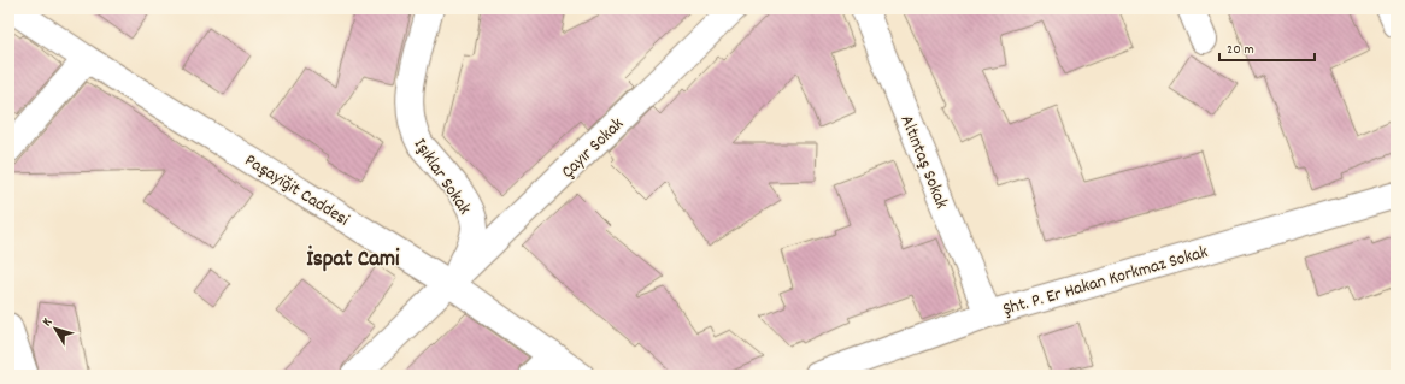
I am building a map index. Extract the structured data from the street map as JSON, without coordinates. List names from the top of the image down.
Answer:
{
  "streets": {
    "street": [
      "Çayır Sokak",
      "Altıntaş Sokak",
      "Işıklar Sokak",
      "Paşayiğit Caddesi",
      "Şht. P. Er Hakan Korkmaz Sokak"
    ]
  },
  "crossings": [
    ["Çayır Sokak", "Işıklar Sokak"],
    ["Çayır Sokak", "Paşayiğit Caddesi"],
    ["Altıntaş Sokak", "Şht. P. Er Hakan Korkmaz Sokak"],
    ["Işıklar Sokak", "Paşayiğit Caddesi"]
  ],
  "districts": ["İspat Cami"],
  "scale_bar": "20 m",
  "north": "top left"
}
